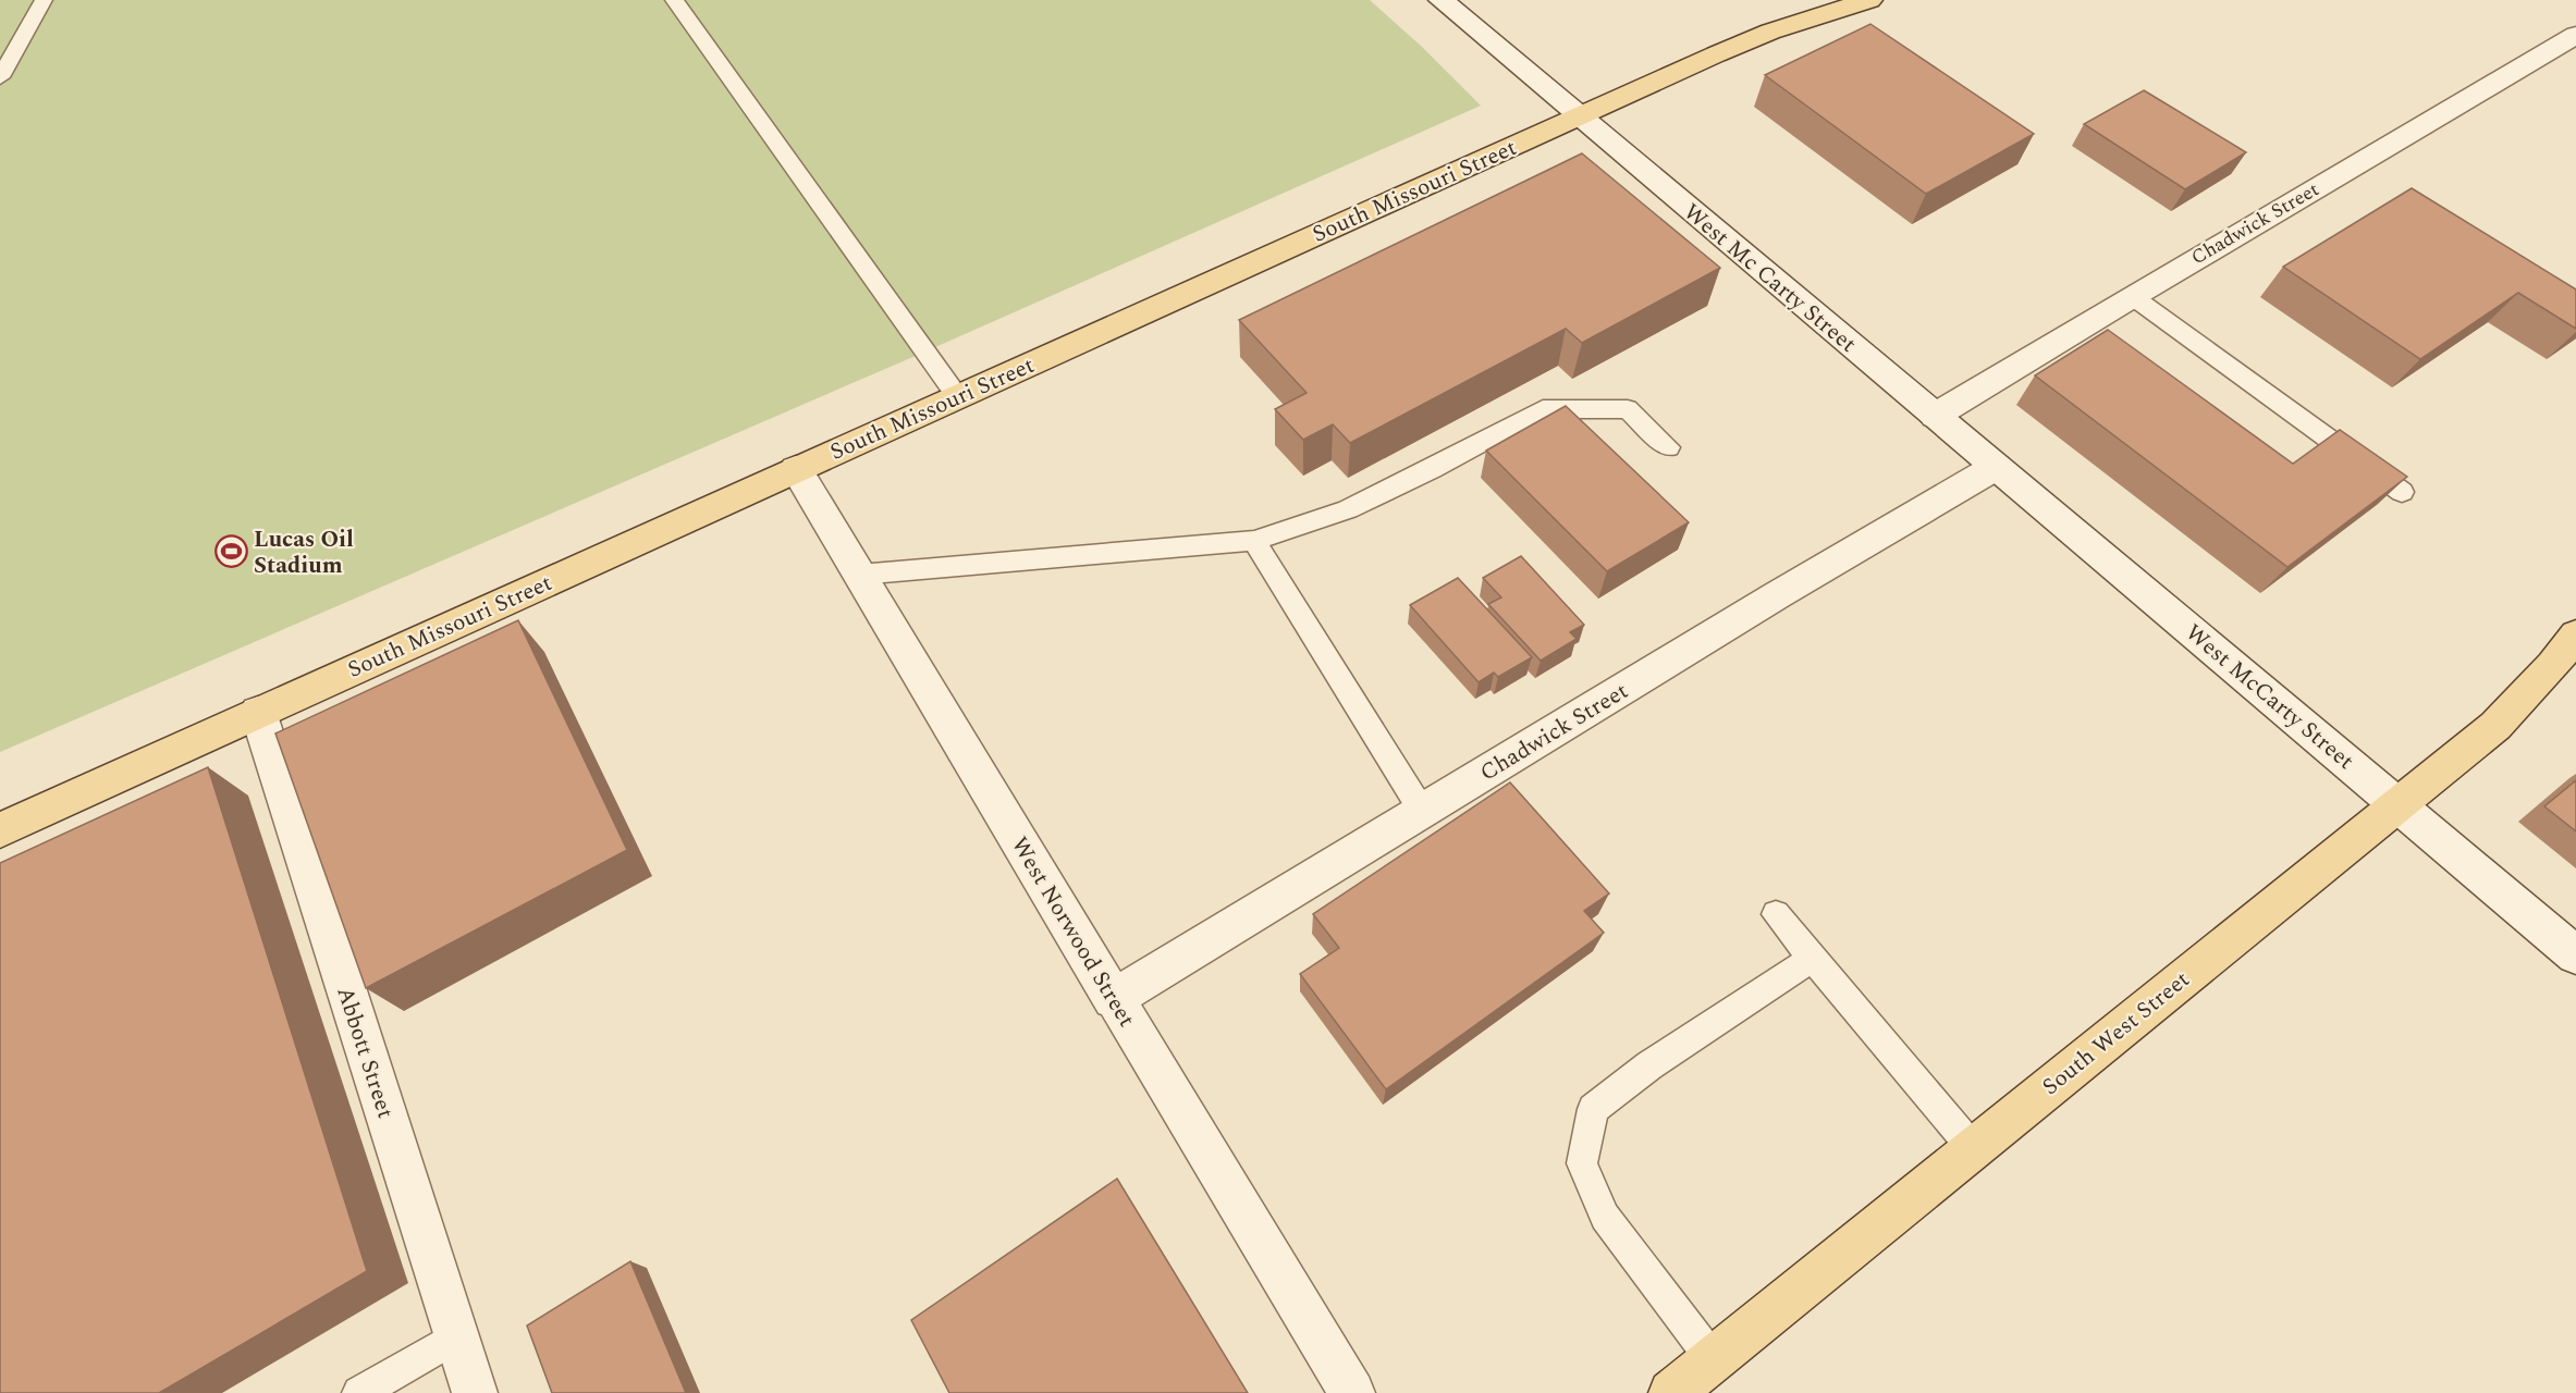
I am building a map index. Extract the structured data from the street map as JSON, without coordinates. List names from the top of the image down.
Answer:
{
  "streets": {
    "main road": ["South Missouri Street", "South West Street"],
    "street": [
      "Chadwick Street",
      "West Mc Carty Street",
      "West McCarty Street",
      "West Norwood Street",
      "Abbott Street"
    ]
  },
  "crossings": [
    ["South Missouri Street", "West Mc Carty Street"],
    ["South Missouri Street", "West Norwood Street"],
    ["South Missouri Street", "Abbott Street"],
    ["Chadwick Street", "West Mc Carty Street"],
    ["Chadwick Street", "West McCarty Street"],
    ["Chadwick Street", "West Norwood Street"],
    ["West Mc Carty Street", "West McCarty Street"],
    ["West McCarty Street", "South West Street"]
  ],
  "places": {
    "sports": ["Lucas Oil Stadium"]
  }
}
